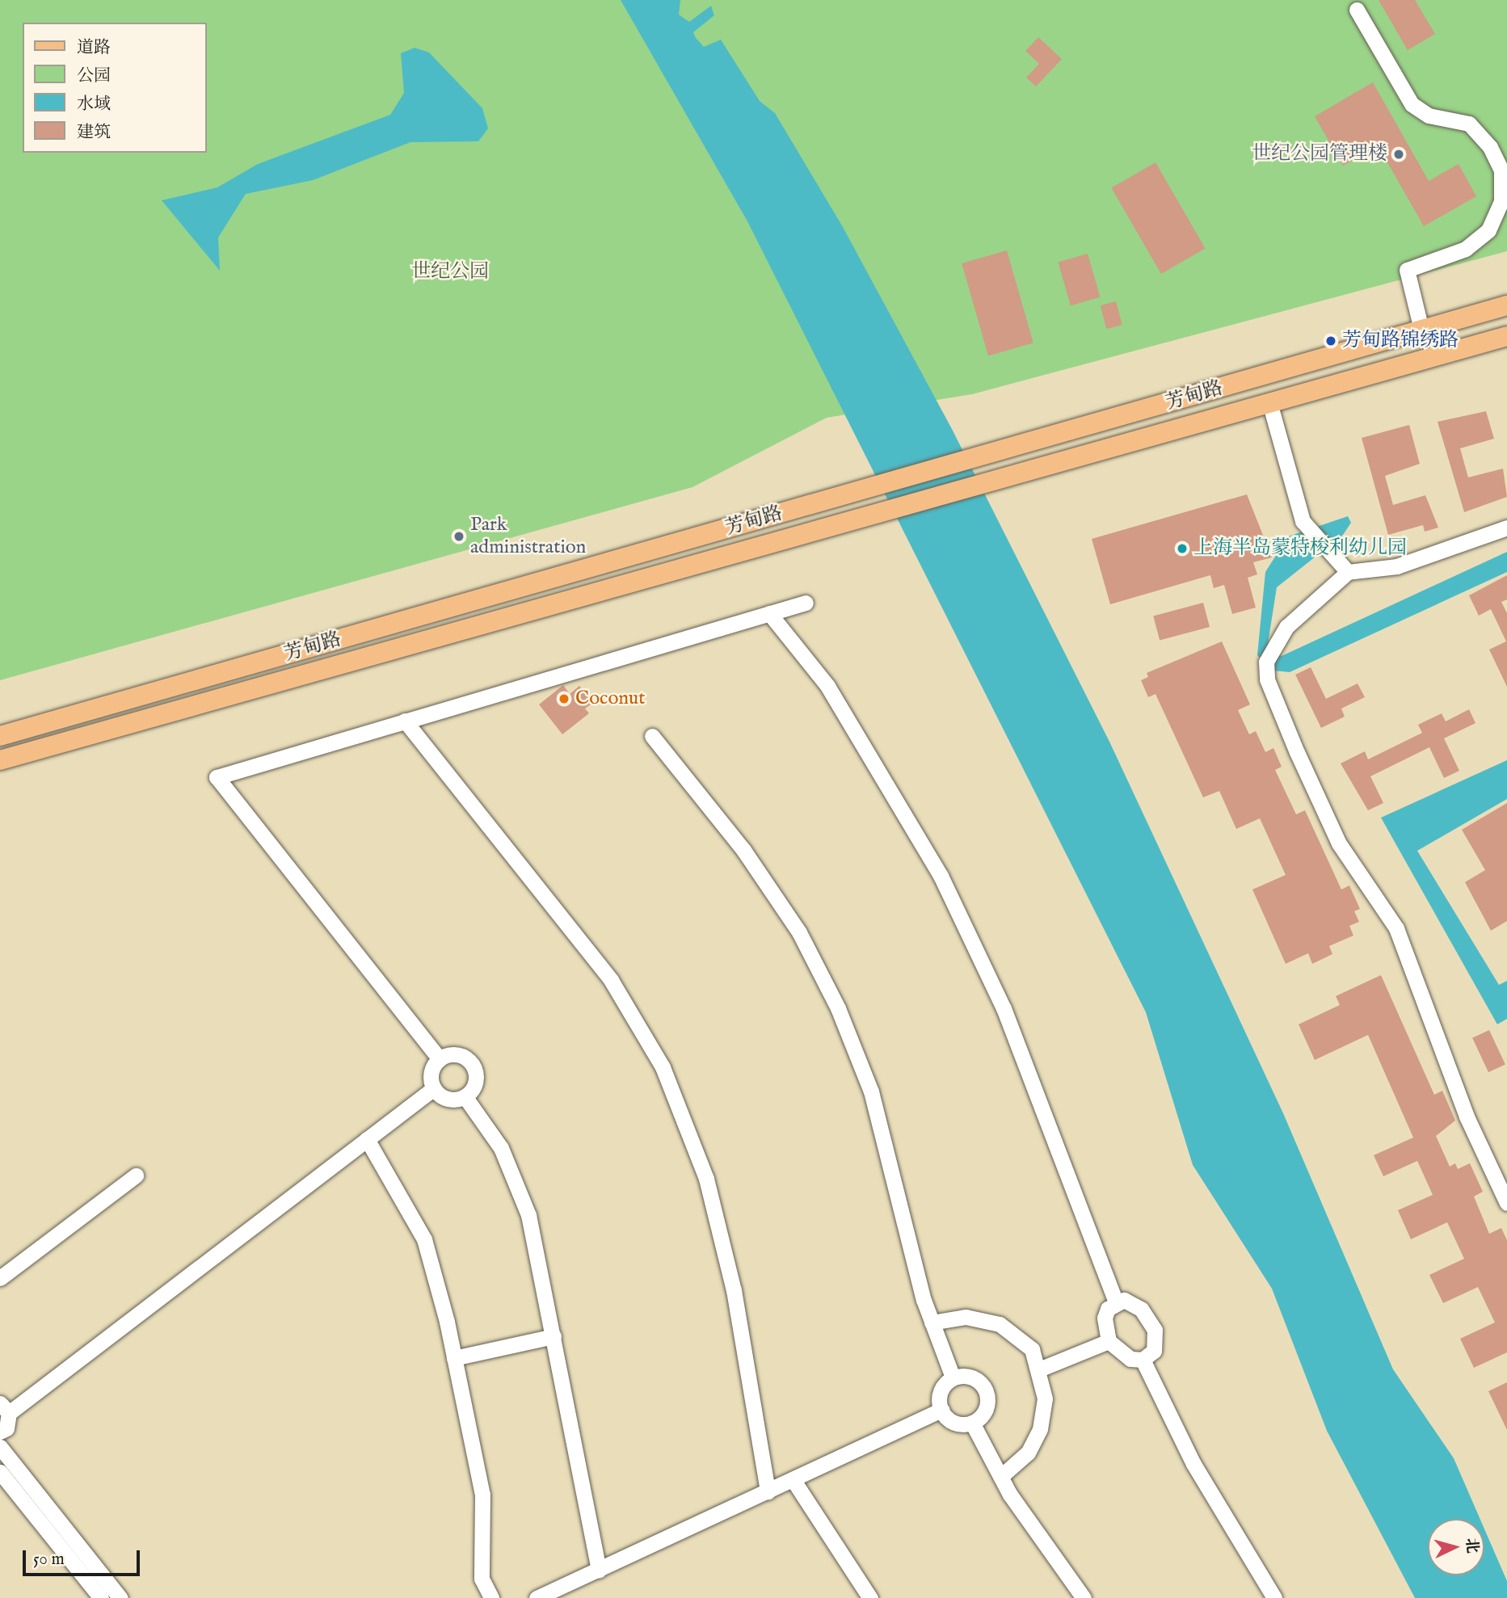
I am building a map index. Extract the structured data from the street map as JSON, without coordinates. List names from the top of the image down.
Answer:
{
  "streets": {
    "main road": ["芳甸路"]
  },
  "parks": ["世纪公园"],
  "places": [
    "世纪公园管理楼",
    "芳甸路锦绣路",
    "Park administration",
    "上海半岛蒙特梭利幼儿园",
    "Coconut"
  ],
  "legend": [
    "道路",
    "公园",
    "水域",
    "建筑"
  ],
  "scale_bar": "50 m",
  "north": "right"
}
